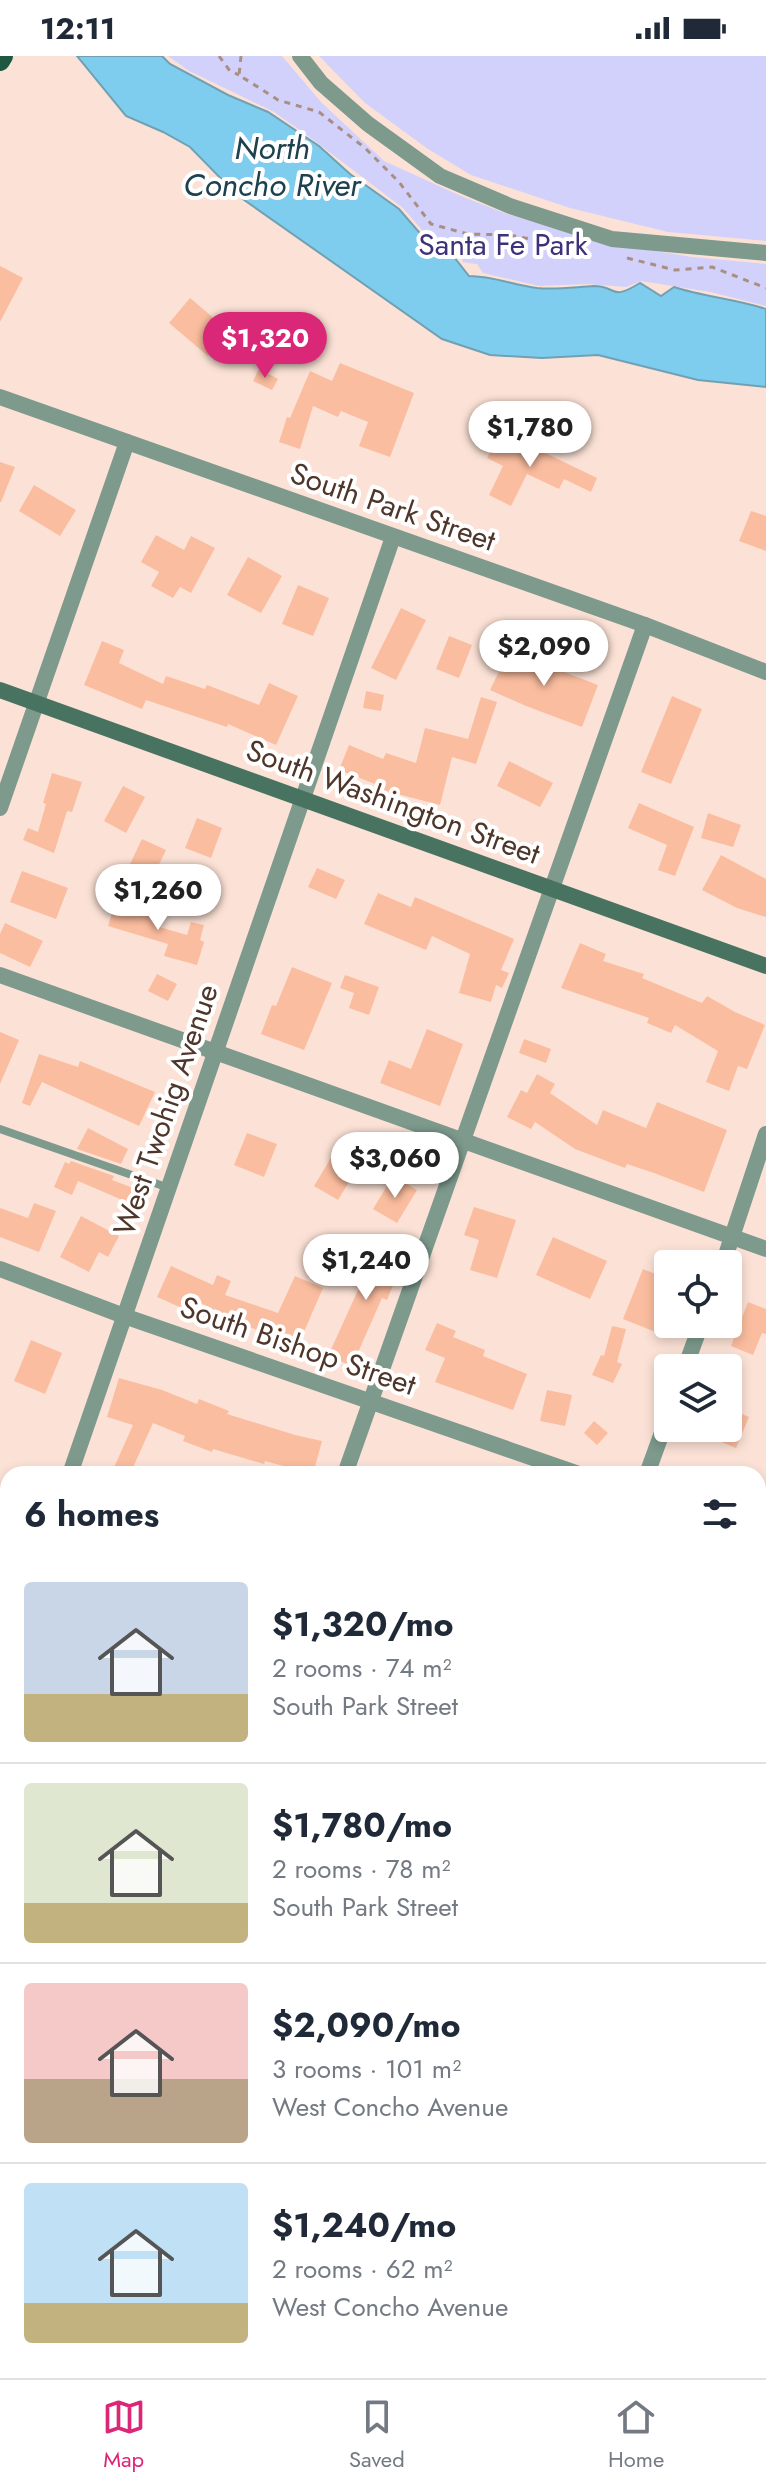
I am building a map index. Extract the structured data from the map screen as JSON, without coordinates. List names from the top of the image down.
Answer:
{
  "streets": {
    "street": [
      "South Park Street",
      "South Washington Street",
      "West Twohig Avenue",
      "South Bishop Street"
    ]
  },
  "crossings": [
    ["South Park Street", "West Twohig Avenue"],
    ["South Washington Street", "West Twohig Avenue"],
    ["West Twohig Avenue", "South Bishop Street"]
  ],
  "water": ["North Concho River"],
  "parks": ["Santa Fe Park"],
  "page": {
    "status": "12:11",
    "price": [
      "$1,320",
      "$1,780",
      "$2,090",
      "$1,260",
      "$3,060",
      "$1,240"
    ],
    "heading": "6 homes",
    "list": [
      {
        "name": "$1,320/mo",
        "note": "2 rooms · 74 m² · South Park Street"
      },
      {
        "name": "$1,780/mo",
        "note": "2 rooms · 78 m² · South Park Street"
      },
      {
        "name": "$2,090/mo",
        "note": "3 rooms · 101 m² · West Concho Avenue"
      },
      {
        "name": "$1,240/mo",
        "note": "2 rooms · 62 m² · West Concho Avenue"
      }
    ],
    "tabs": ["Map", "Saved", "Home"]
  }
}
